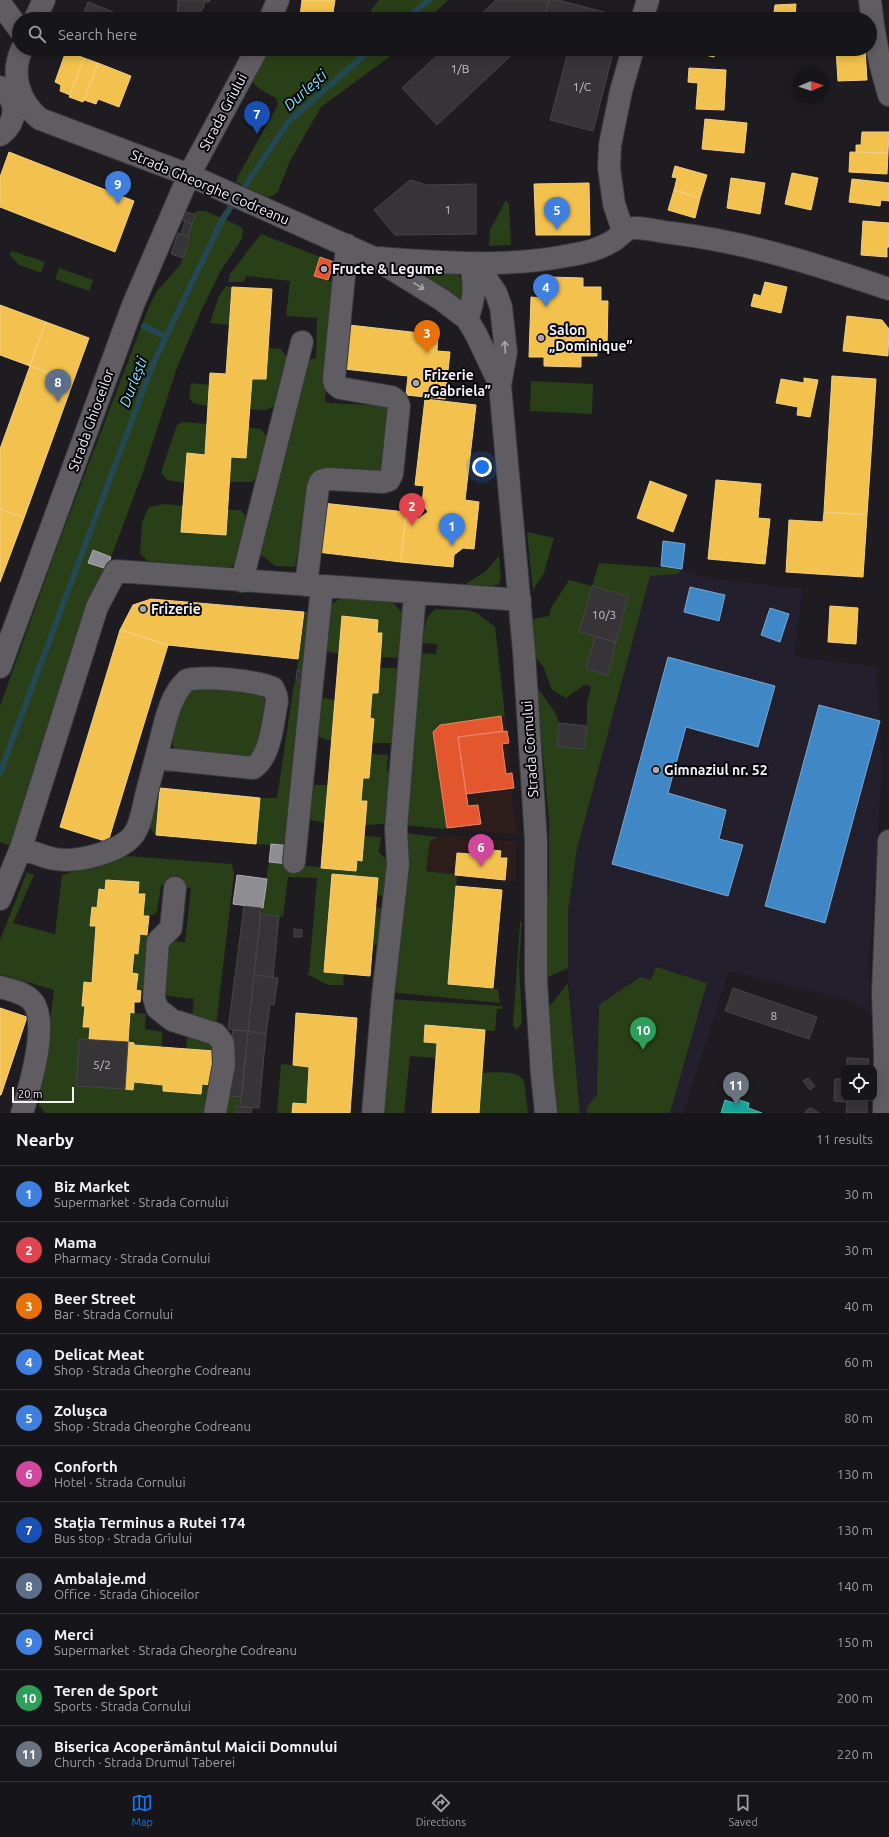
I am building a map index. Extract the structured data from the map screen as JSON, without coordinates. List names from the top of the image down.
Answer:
{
  "streets": {
    "street": [
      "Strada Grîului",
      "Strada Gheorghe Codreanu",
      "Strada Ghioceilor",
      "Strada Cornului"
    ]
  },
  "crossings": [
    ["Strada Grîului", "Strada Gheorghe Codreanu"],
    ["Strada Grîului", "Strada Ghioceilor"],
    ["Strada Gheorghe Codreanu", "Strada Ghioceilor"]
  ],
  "water": ["Durlești"],
  "places": [
    "Fructe & Legume",
    "Salon „Dominique”",
    "Frizerie „Gabriela”",
    "Frizerie",
    "Gimnaziul nr. 52"
  ],
  "house_numbers": [
    "1/B",
    "1/C",
    "1",
    "10/3",
    "8",
    "5/2"
  ],
  "scale_bar": "20 m",
  "north": "right",
  "page": {
    "search": "Search here",
    "pins": [
      "7",
      "9",
      "5",
      "4",
      "3",
      "8",
      "2",
      "1",
      "6",
      "10",
      "11"
    ],
    "scale": "20 m",
    "heading": ["Nearby", "11 results"],
    "list": [
      {
        "mark": "1",
        "name": "Biz Market",
        "note": "Supermarket · Strada Cornului",
        "value": "30 m"
      },
      {
        "mark": "2",
        "name": "Mama",
        "note": "Pharmacy · Strada Cornului",
        "value": "30 m"
      },
      {
        "mark": "3",
        "name": "Beer Street",
        "note": "Bar · Strada Cornului",
        "value": "40 m"
      },
      {
        "mark": "4",
        "name": "Delicat Meat",
        "note": "Shop · Strada Gheorghe Codreanu",
        "value": "60 m"
      },
      {
        "mark": "5",
        "name": "Zolușca",
        "note": "Shop · Strada Gheorghe Codreanu",
        "value": "80 m"
      },
      {
        "mark": "6",
        "name": "Conforth",
        "note": "Hotel · Strada Cornului",
        "value": "130 m"
      },
      {
        "mark": "7",
        "name": "Stația Terminus a Rutei 174",
        "note": "Bus stop · Strada Grîului",
        "value": "130 m"
      },
      {
        "mark": "8",
        "name": "Ambalaje.md",
        "note": "Office · Strada Ghioceilor",
        "value": "140 m"
      },
      {
        "mark": "9",
        "name": "Merci",
        "note": "Supermarket · Strada Gheorghe Codreanu",
        "value": "150 m"
      },
      {
        "mark": "10",
        "name": "Teren de Sport",
        "note": "Sports · Strada Cornului",
        "value": "200 m"
      },
      {
        "mark": "11",
        "name": "Biserica Acoperământul Maicii Domnului",
        "note": "Church · Strada Drumul Taberei",
        "value": "220 m"
      }
    ],
    "nav": ["Map", "Directions", "Saved"]
  }
}
